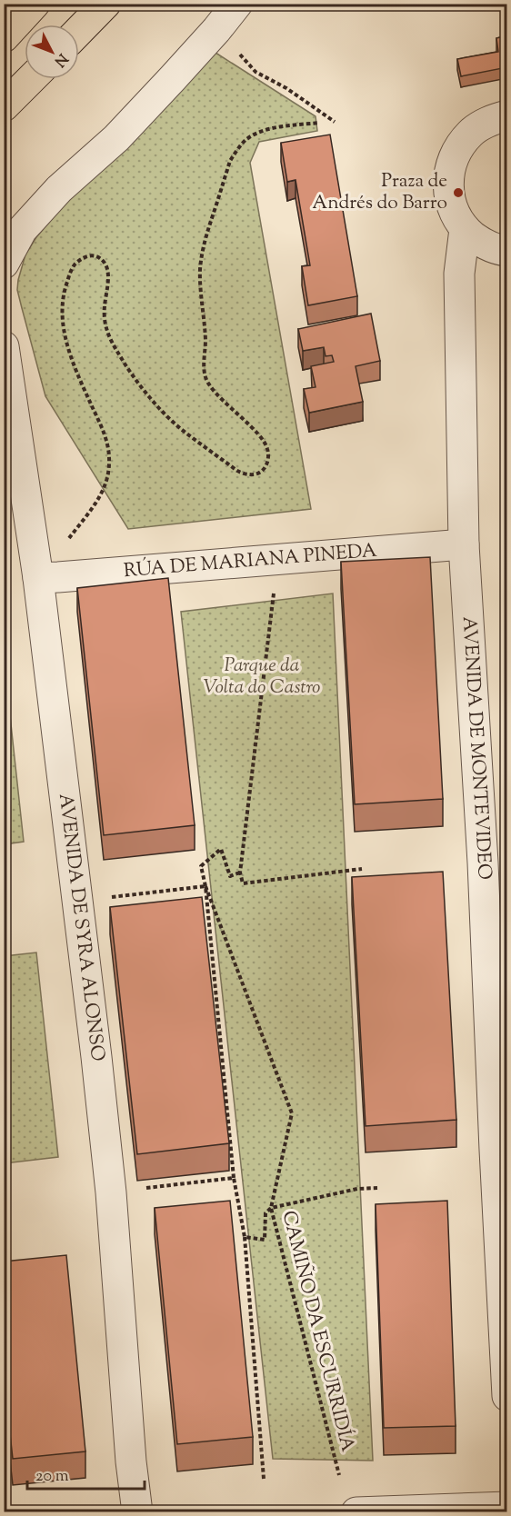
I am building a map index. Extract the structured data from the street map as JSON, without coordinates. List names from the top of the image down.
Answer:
{
  "streets": {
    "street": ["RÚA DE MARIANA PINEDA", "AVENIDA DE MONTEVIDEO", "AVENIDA DE SYRA ALONSO"],
    "path": ["CAMIÑO DA ESCURRIDÍA"]
  },
  "crossings": [
    ["RÚA DE MARIANA PINEDA", "AVENIDA DE MONTEVIDEO"],
    ["RÚA DE MARIANA PINEDA", "AVENIDA DE SYRA ALONSO"]
  ],
  "parks": ["Parque da Volta do Castro"],
  "places": ["Praza de Andrés do Barro"],
  "scale_bar": "20 m",
  "north": "bottom right"
}
